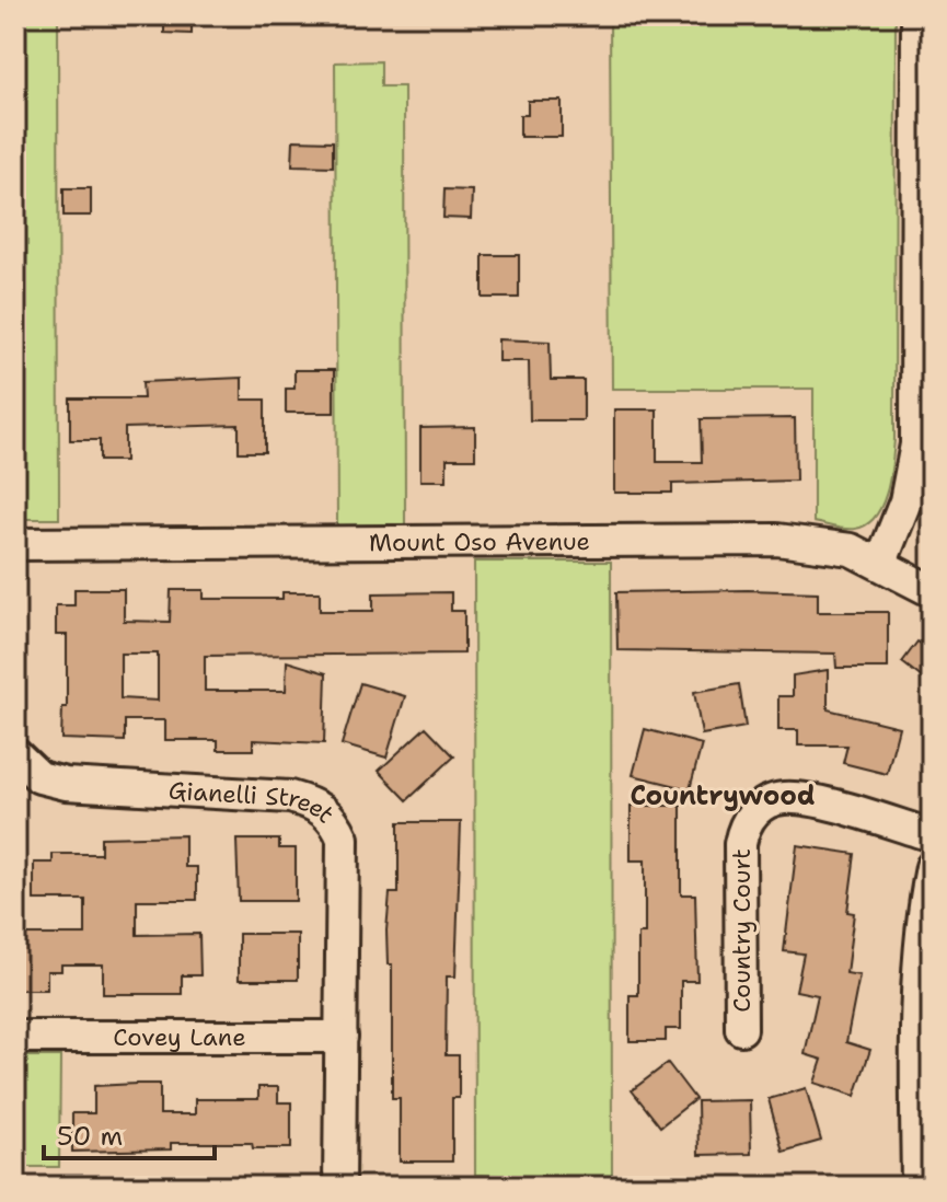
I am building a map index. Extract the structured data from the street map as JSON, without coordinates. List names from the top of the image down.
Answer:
{
  "streets": {
    "street": [
      "Mount Oso Avenue",
      "Gianelli Street",
      "Country Court",
      "Covey Lane"
    ]
  },
  "crossings": [
    ["Gianelli Street", "Covey Lane"]
  ],
  "districts": ["Countrywood"],
  "scale_bar": "50 m"
}
